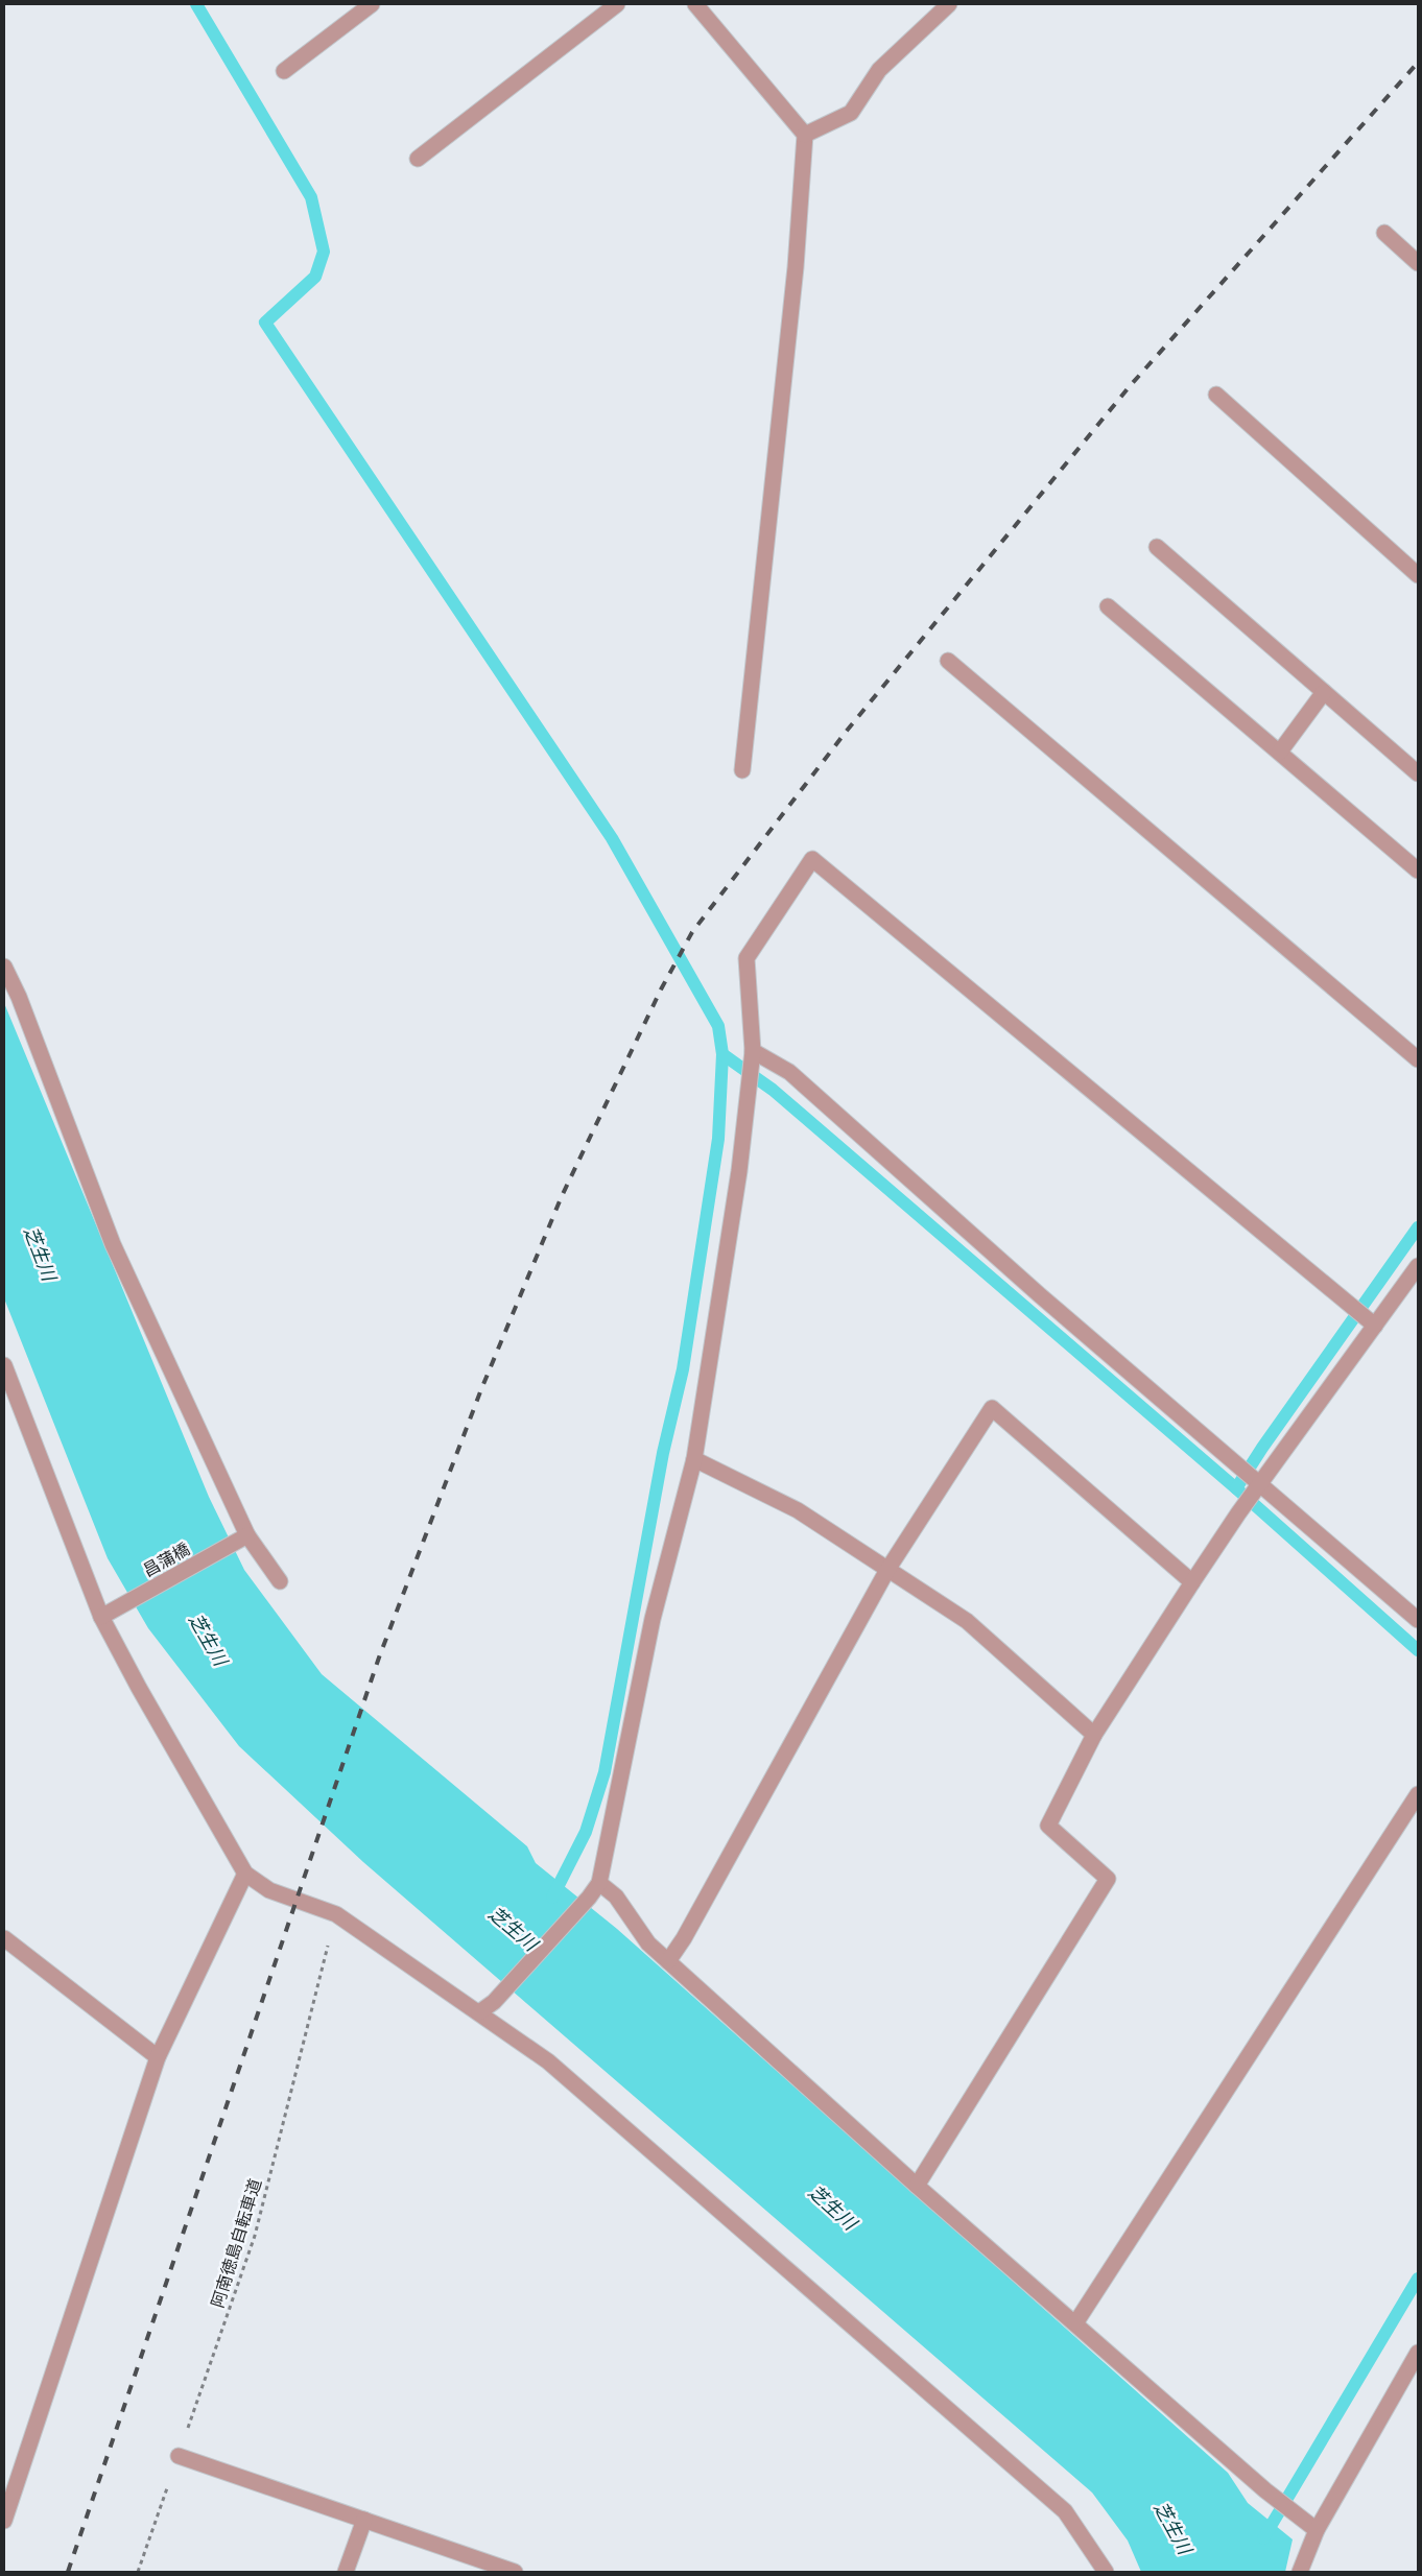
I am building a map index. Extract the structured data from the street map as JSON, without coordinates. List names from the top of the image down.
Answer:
{
  "streets": {
    "street": ["昌蒲橋"],
    "path": ["阿南徳島自転車道"]
  },
  "water": ["芝生川"]
}
